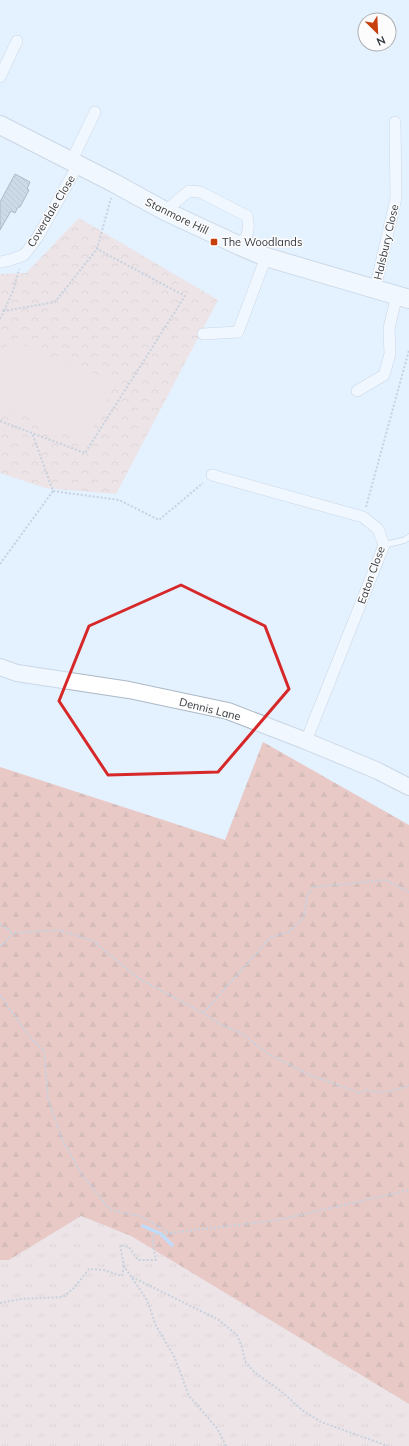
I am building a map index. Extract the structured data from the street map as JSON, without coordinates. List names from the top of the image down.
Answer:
{
  "streets": {
    "main road": ["Stanmore Hill"],
    "street": [
      "Coverdale Close",
      "Halsbury Close",
      "Eaton Close",
      "Dennis Lane"
    ]
  },
  "crossings": [
    ["Coverdale Close", "Stanmore Hill"],
    ["Stanmore Hill", "Halsbury Close"],
    ["Eaton Close", "Dennis Lane"]
  ],
  "places": {
    "transit": ["The Woodlands"]
  },
  "north": "bottom right"
}
